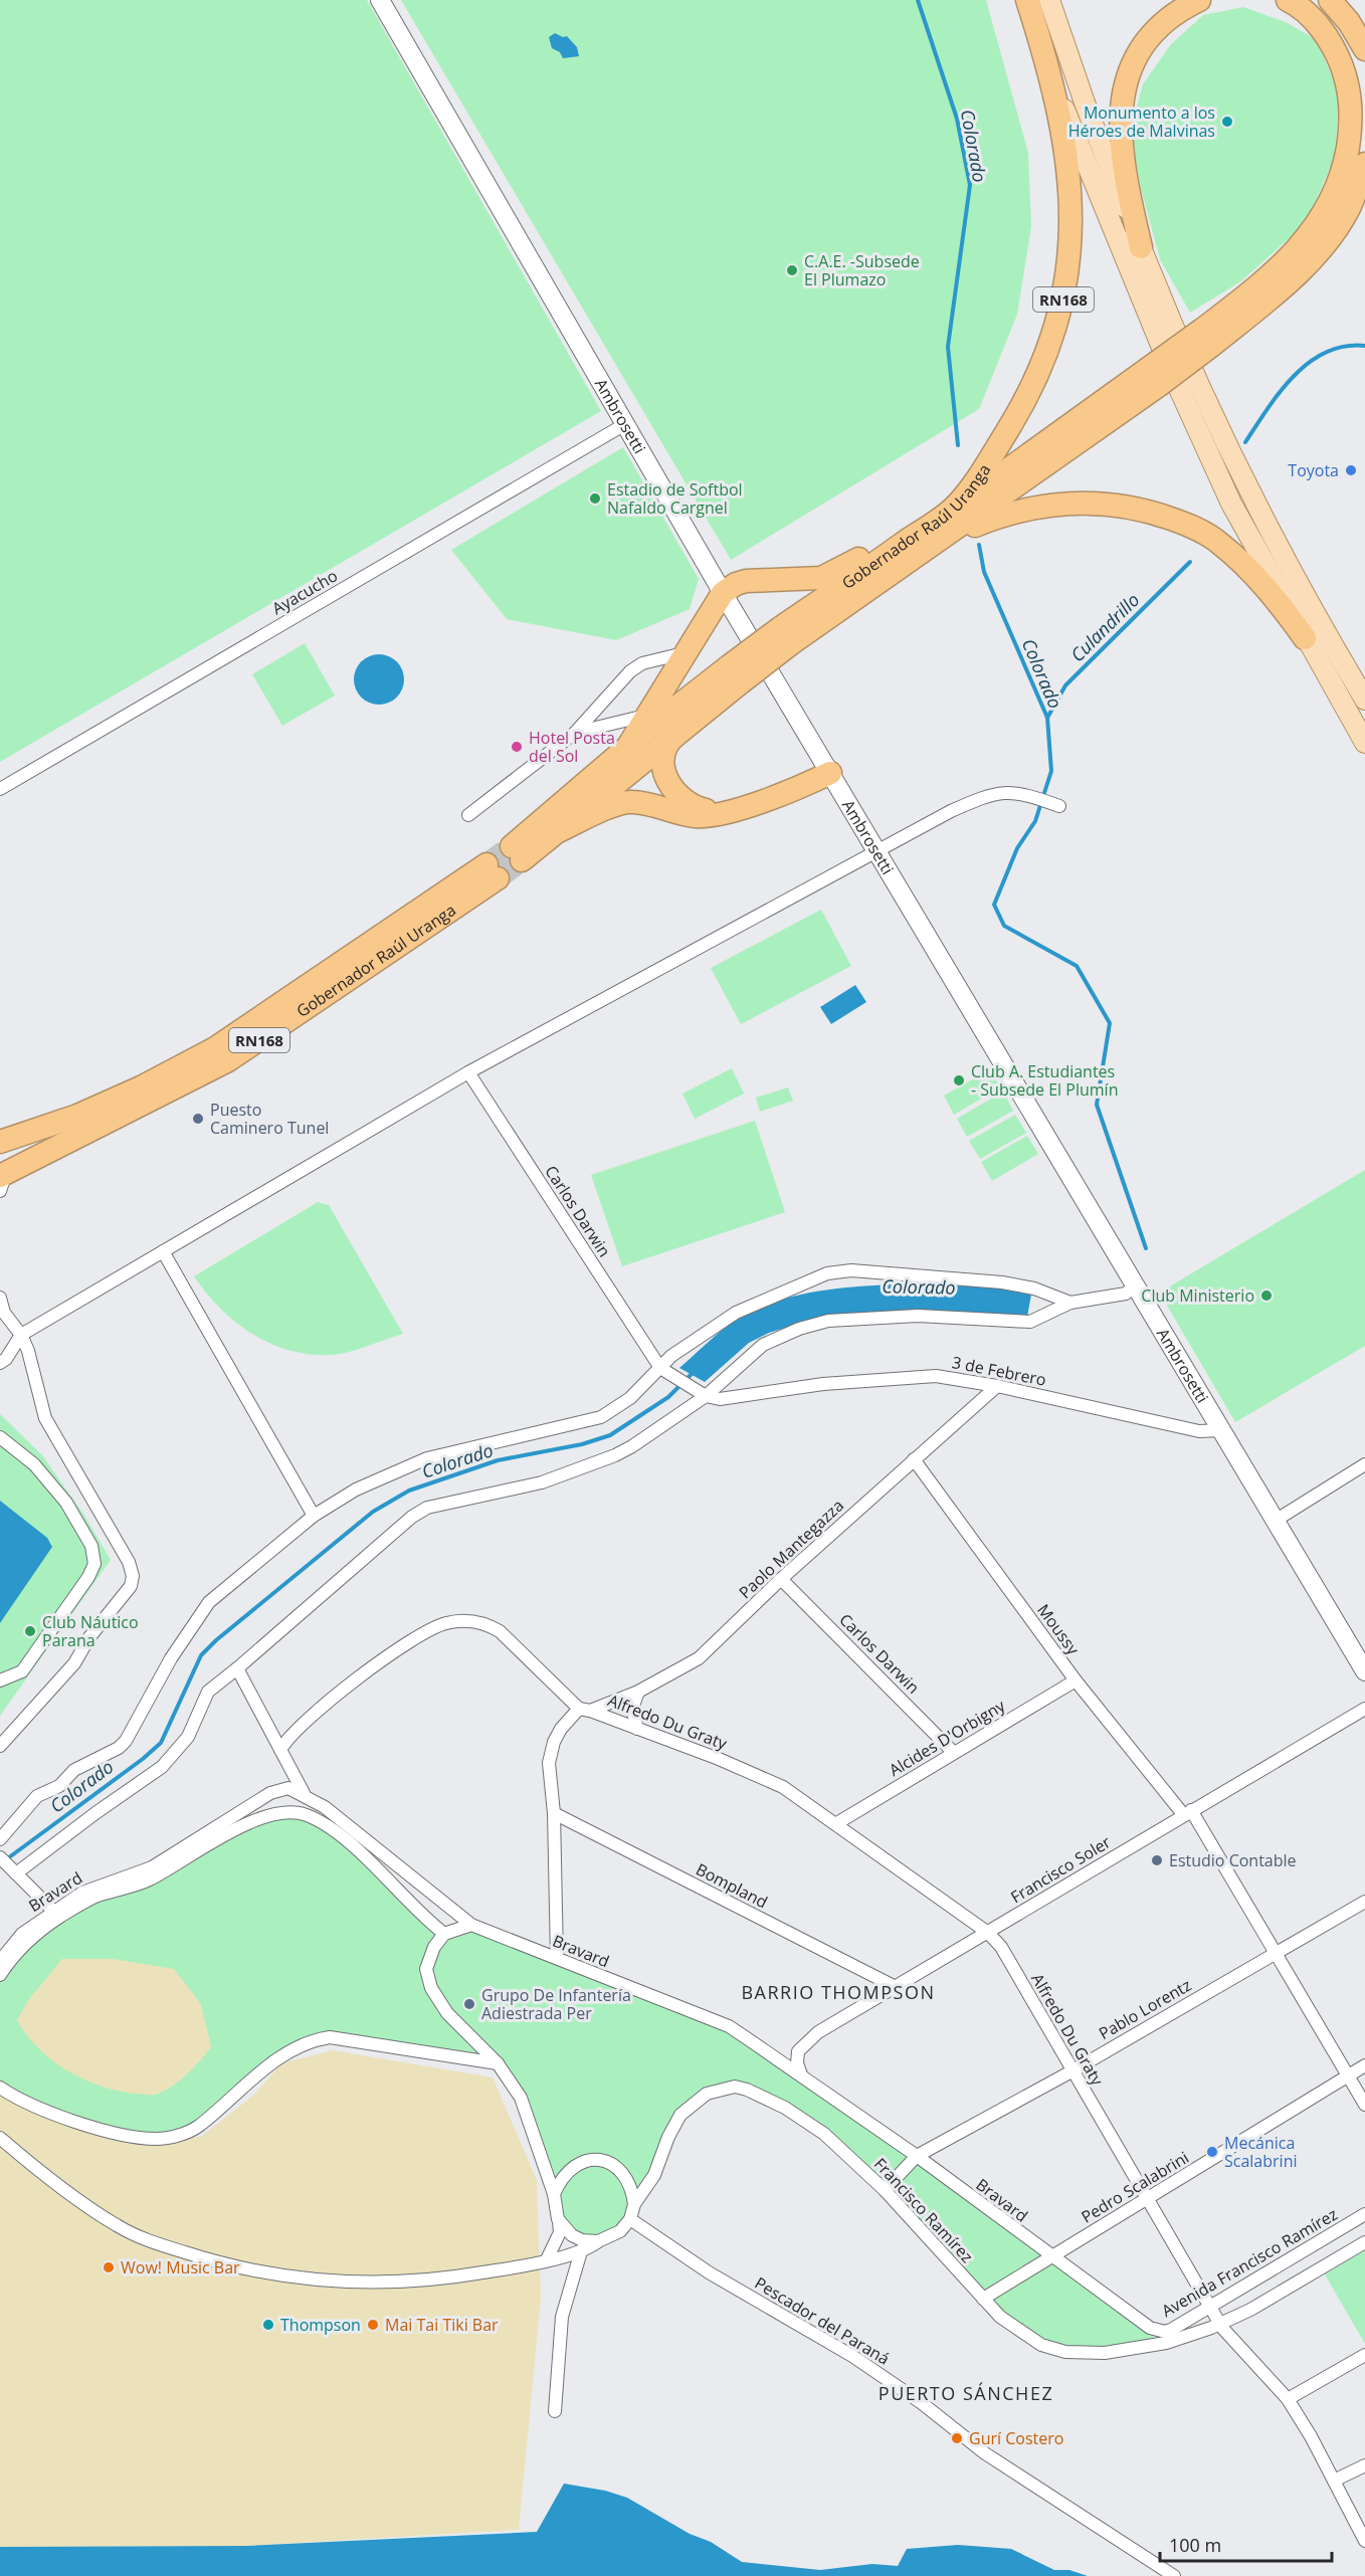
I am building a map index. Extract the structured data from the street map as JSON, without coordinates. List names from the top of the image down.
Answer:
{
  "streets": {
    "highway": ["RN168", "Gobernador Raúl Uranga"],
    "street": [
      "Ambrosetti",
      "Ayacucho",
      "Carlos Darwin",
      "3 de Febrero",
      "Paolo Mantegazza",
      "Moussy",
      "Alfredo Du Graty",
      "Alcides D'Orbigny",
      "Francisco Soler",
      "Bompland",
      "Bravard",
      "Pablo Lorentz",
      "Pedro Scalabrini",
      "Francisco Ramírez",
      "Avenida Francisco Ramírez",
      "Pescador del Paraná"
    ]
  },
  "crossings": [
    ["Ambrosetti", "Ayacucho"],
    ["Ambrosetti", "3 de Febrero"],
    ["Carlos Darwin", "Paolo Mantegazza"],
    ["Carlos Darwin", "Alcides D'Orbigny"],
    ["3 de Febrero", "Paolo Mantegazza"],
    ["Paolo Mantegazza", "Moussy"],
    ["Paolo Mantegazza", "Alfredo Du Graty"],
    ["Paolo Mantegazza", "Bompland"],
    ["Paolo Mantegazza", "Bravard"],
    ["Moussy", "Alcides D'Orbigny"],
    ["Moussy", "Francisco Soler"],
    ["Moussy", "Pablo Lorentz"],
    ["Moussy", "Pedro Scalabrini"],
    ["Alfredo Du Graty", "Alcides D'Orbigny"],
    ["Alfredo Du Graty", "Francisco Soler"],
    ["Alfredo Du Graty", "Pablo Lorentz"],
    ["Alfredo Du Graty", "Pedro Scalabrini"],
    ["Alfredo Du Graty", "Avenida Francisco Ramírez"],
    ["Francisco Soler", "Bompland"],
    ["Francisco Soler", "Bravard"],
    ["Bravard", "Pablo Lorentz"],
    ["Bravard", "Pedro Scalabrini"],
    ["Bravard", "Avenida Francisco Ramírez"],
    ["Pablo Lorentz", "Francisco Ramírez"],
    ["Pedro Scalabrini", "Francisco Ramírez"],
    ["Francisco Ramírez", "Avenida Francisco Ramírez"],
    ["Francisco Ramírez", "Pescador del Paraná"]
  ],
  "districts": ["BARRIO THOMPSON", "PUERTO SÁNCHEZ"],
  "water": ["Colorado", "Culandrillo"],
  "places": [
    "Monumento a los Héroes de Malvinas",
    "C.A.E. -Subsede El Plumazo",
    "Toyota",
    "Estadio de Softbol Nafaldo Cargnel",
    "Hotel Posta del Sol",
    "Club A. Estudiantes - Subsede El Plumín",
    "Puesto Caminero Tunel",
    "Club Ministerio",
    "Club Náutico Parana",
    "Estudio Contable",
    "Grupo De Infantería Adiestrada Per",
    "Mecánica Scalabrini",
    "Wow! Music Bar",
    "Thompson",
    "Mai Tai Tiki Bar",
    "Gurí Costero"
  ],
  "scale_bar": "100 m"
}
